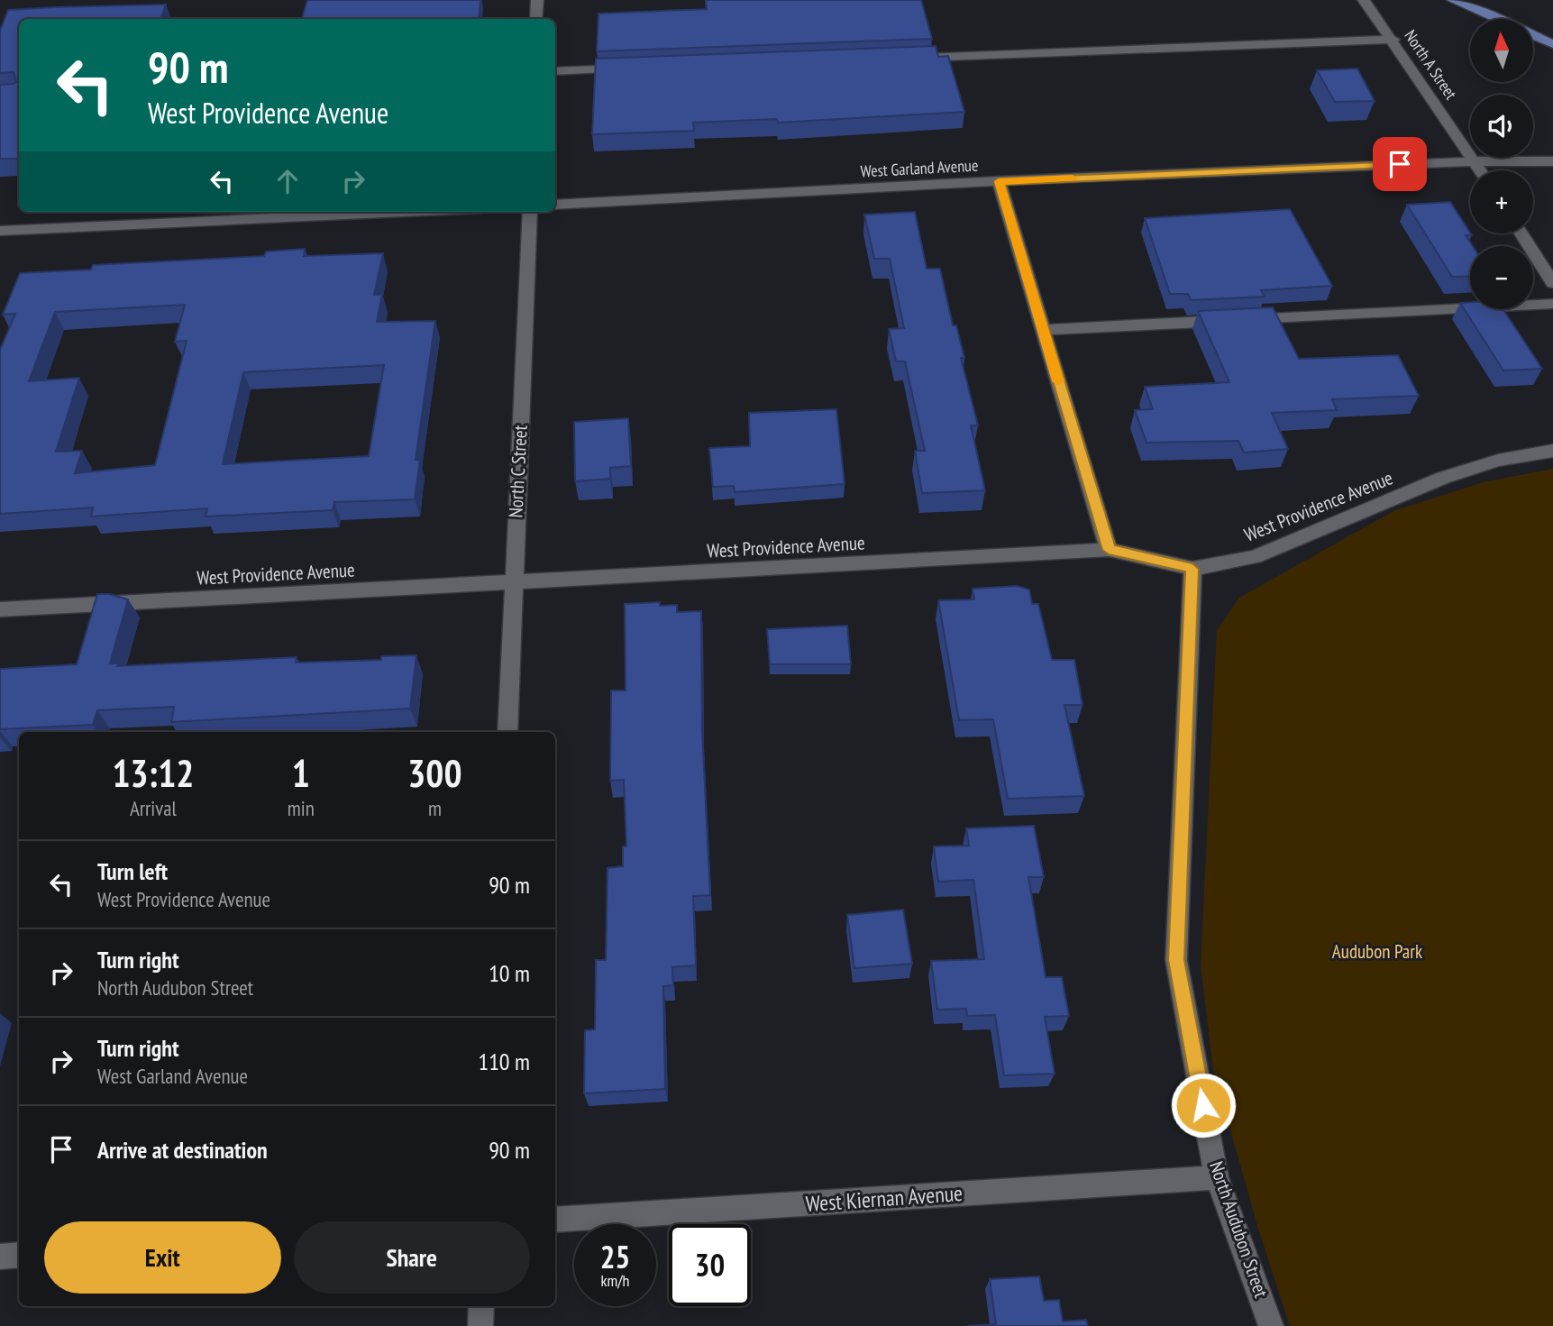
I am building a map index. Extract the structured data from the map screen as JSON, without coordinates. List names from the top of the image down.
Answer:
{
  "streets": {
    "street": [
      "North A Street",
      "West Garland Avenue",
      "North C Street",
      "West Providence Avenue",
      "West Kiernan Avenue",
      "North Audubon Street"
    ]
  },
  "crossings": [
    ["North A Street", "West Garland Avenue"],
    ["North C Street", "West Providence Avenue"],
    ["West Providence Avenue", "North Audubon Street"],
    ["West Kiernan Avenue", "North Audubon Street"]
  ],
  "parks": ["Audubon Park"],
  "north": "top",
  "page": {
    "map_buttons": ["+", "−"],
    "turn": ["90 m", "West Providence Avenue"],
    "eta": [
      "13:12",
      "Arrival",
      "1",
      "min",
      "300",
      "m"
    ],
    "list": [
      {
        "name": "Turn left",
        "note": "West Providence Avenue",
        "value": "90 m"
      },
      {
        "name": "Turn right",
        "note": "North Audubon Street",
        "value": "10 m"
      },
      {
        "name": "Turn right",
        "note": "West Garland Avenue",
        "value": "110 m"
      },
      {
        "name": "Arrive at destination",
        "value": "90 m"
      }
    ],
    "buttons": ["Exit", "Share"],
    "speed": "25 km/h",
    "limit": "30"
  }
}
